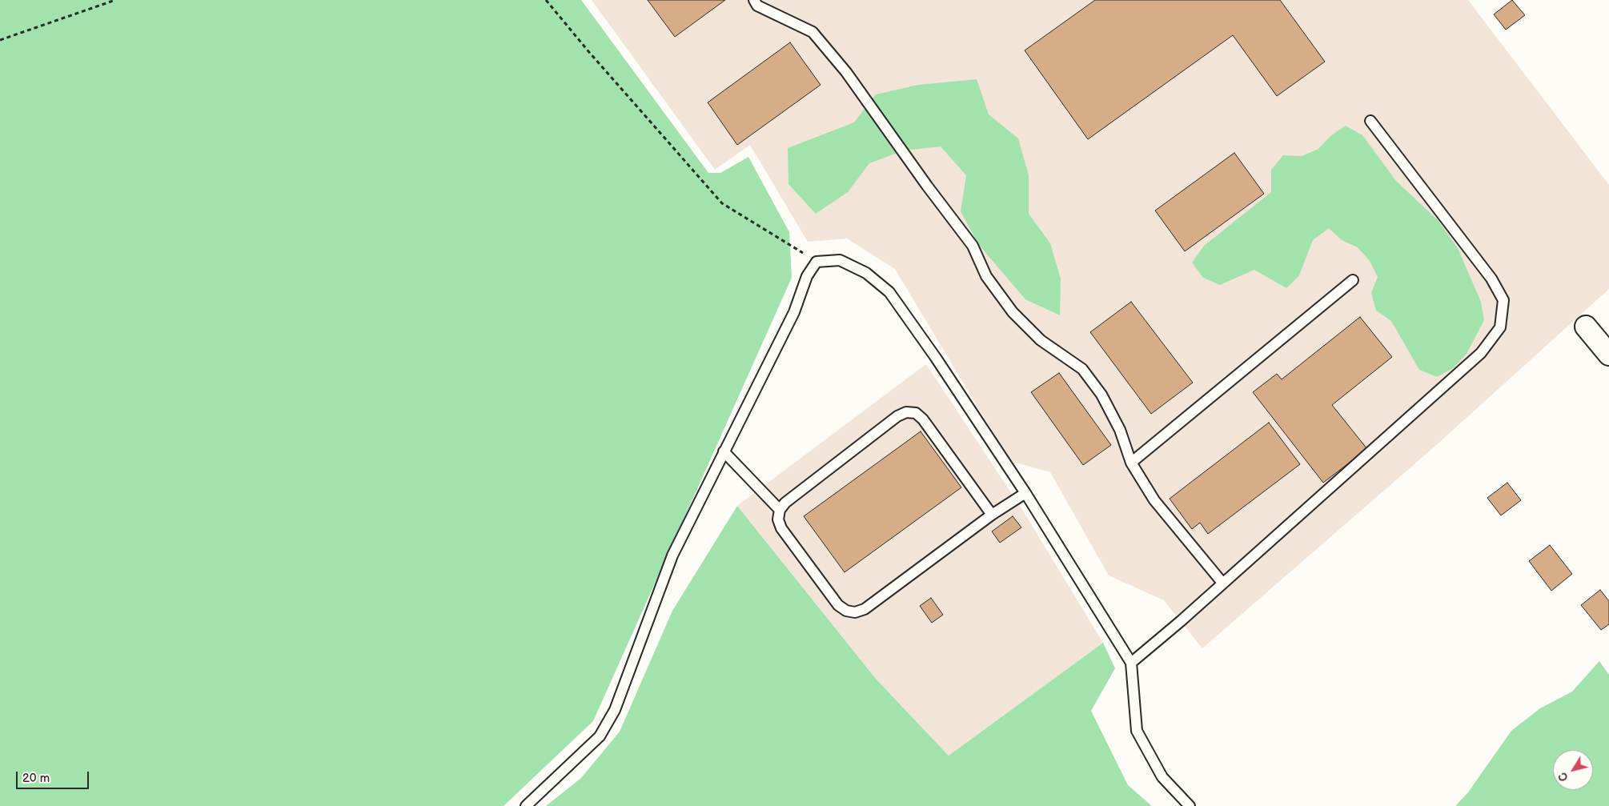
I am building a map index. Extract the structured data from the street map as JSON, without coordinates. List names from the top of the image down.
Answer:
{
  "scale_bar": "20 m",
  "north": "bottom left"
}
